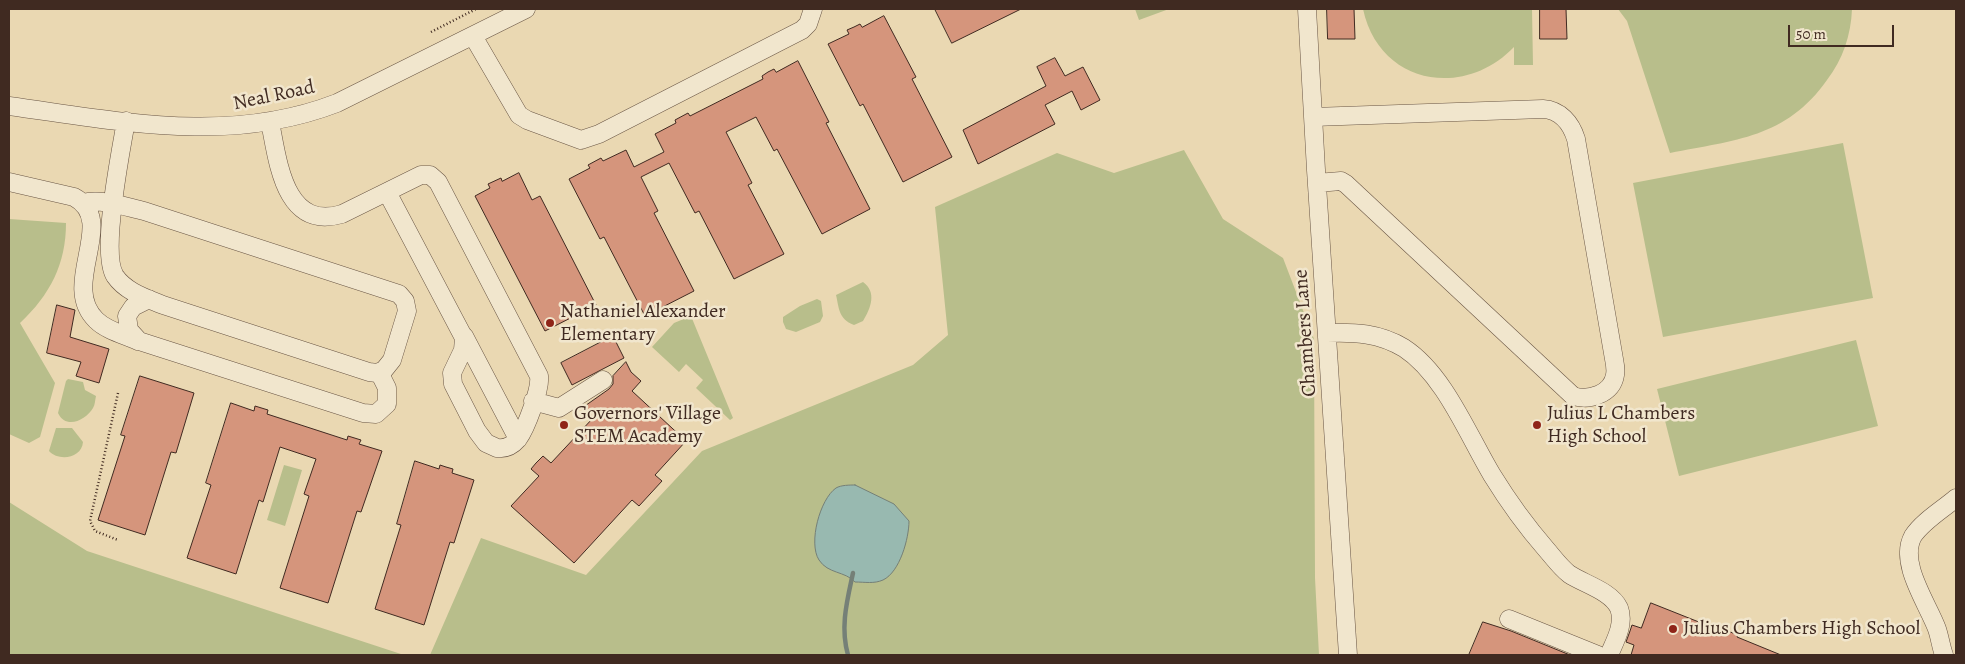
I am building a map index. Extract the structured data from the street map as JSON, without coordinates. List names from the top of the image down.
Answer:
{
  "streets": {
    "street": ["Neal Road", "Chambers Lane"]
  },
  "places": [
    "Nathaniel Alexander Elementary",
    "Governors' Village STEM Academy",
    "Julius L Chambers High School",
    "Julius Chambers High School"
  ],
  "scale_bar": "50 m"
}
